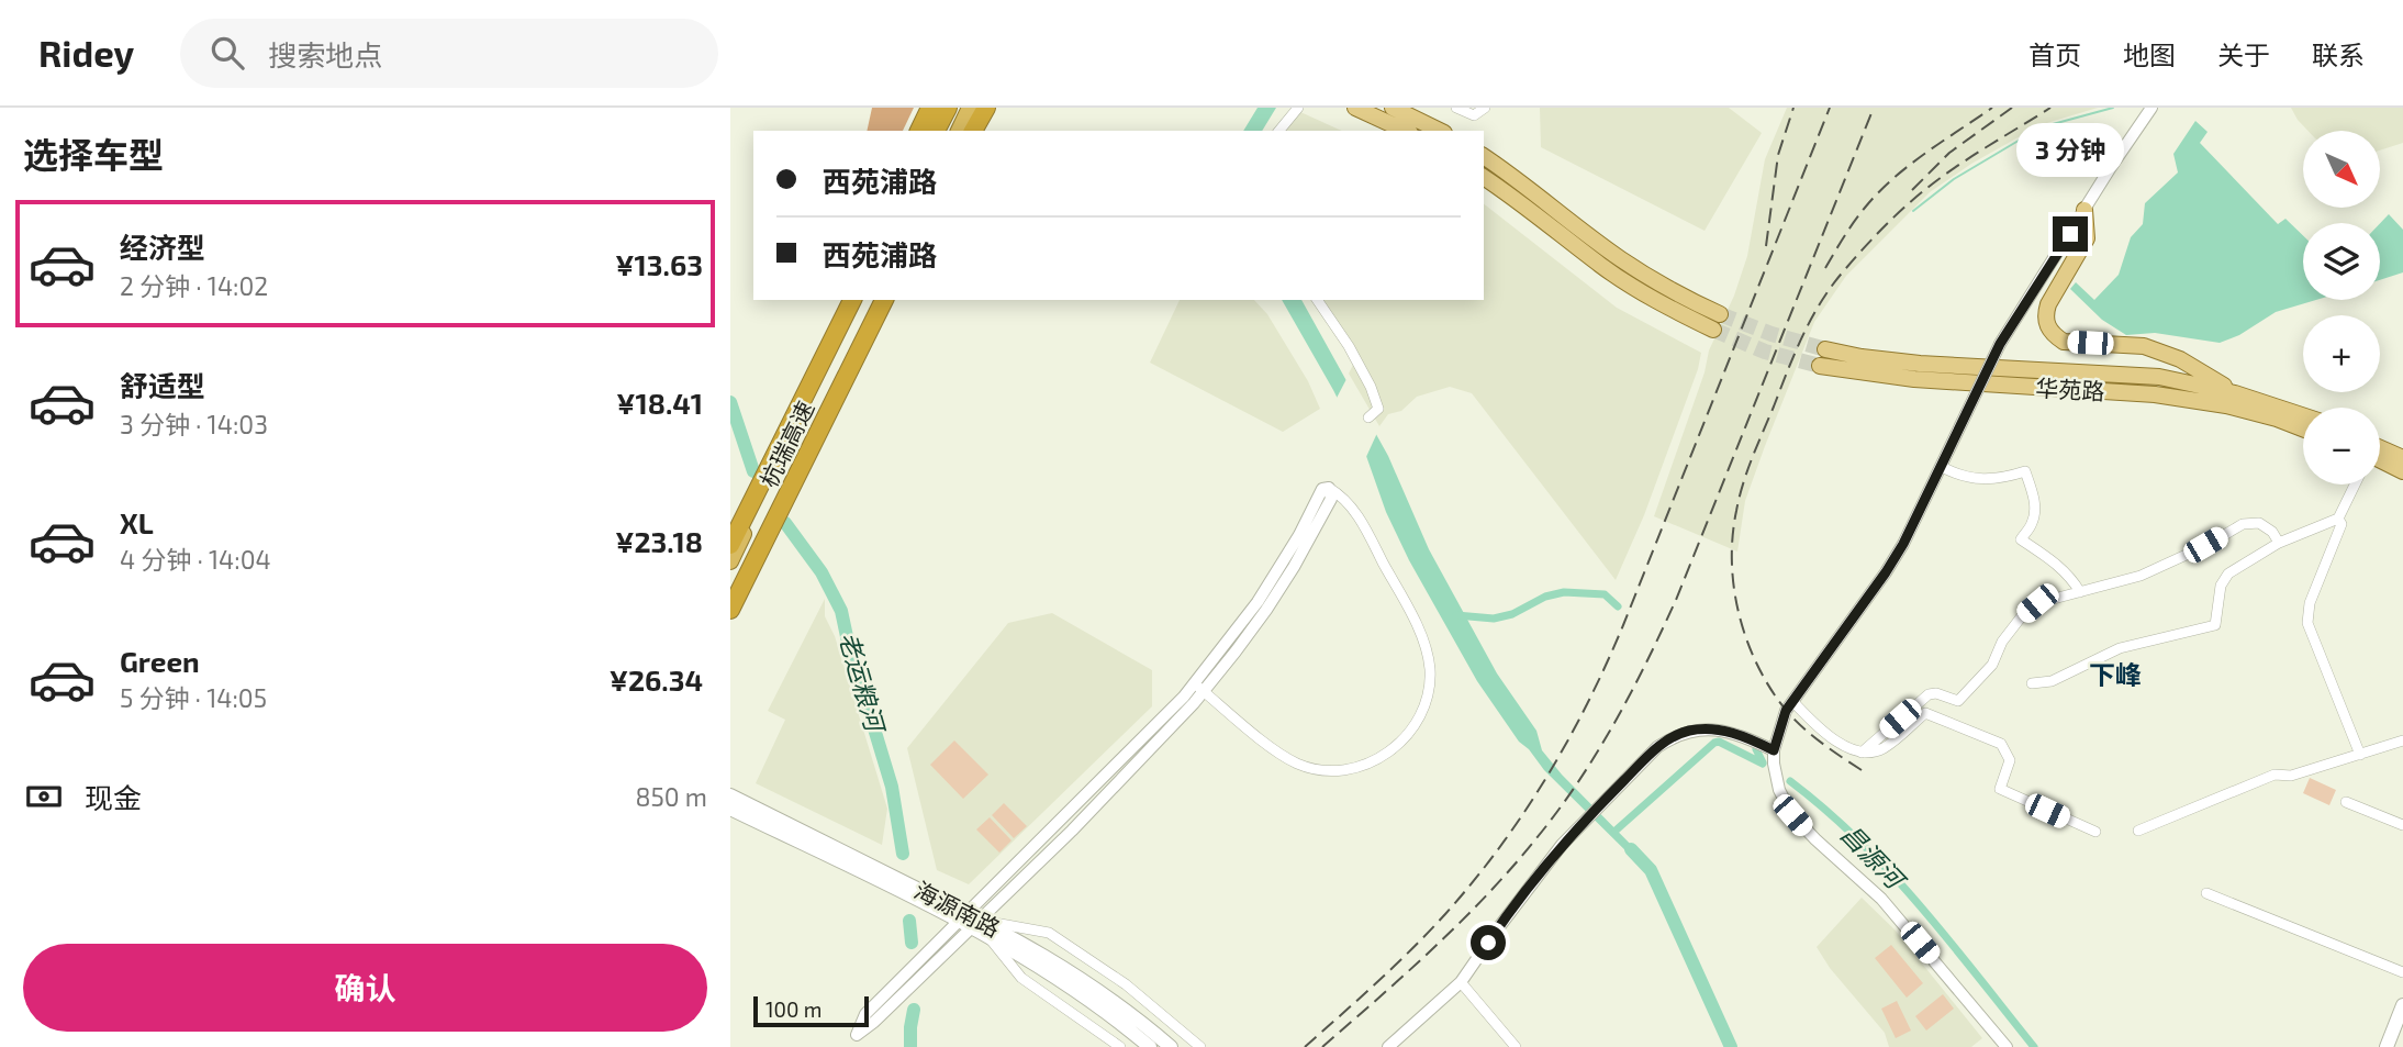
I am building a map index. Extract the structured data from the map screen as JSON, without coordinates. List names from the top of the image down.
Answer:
{
  "streets": {
    "highway": ["杭瑞高速"],
    "main road": ["华苑路", "海源南路"]
  },
  "districts": ["下峰"],
  "water": ["老运粮河", "昌源河"],
  "scale_bar": "100 m",
  "north": "bottom right",
  "page": {
    "header": "Ridey",
    "search": "搜索地点",
    "nav": [
      "首页",
      "地图",
      "关于",
      "联系"
    ],
    "heading": "选择车型",
    "bubble": "3 分钟",
    "map_buttons": ["+", "−"],
    "banner": ["西苑浦路", "西苑浦路"],
    "list": [
      {
        "name": "经济型",
        "note": "2 分钟 · 14:02",
        "value": "¥13.63"
      },
      {
        "name": "舒适型",
        "note": "3 分钟 · 14:03",
        "value": "¥18.41"
      },
      {
        "name": "XL",
        "note": "4 分钟 · 14:04",
        "value": "¥23.18"
      },
      {
        "name": "Green",
        "note": "5 分钟 · 14:05",
        "value": "¥26.34"
      }
    ],
    "pay": ["现金", "850 m"],
    "buttons": "确认",
    "scale": "100 m"
  }
}
